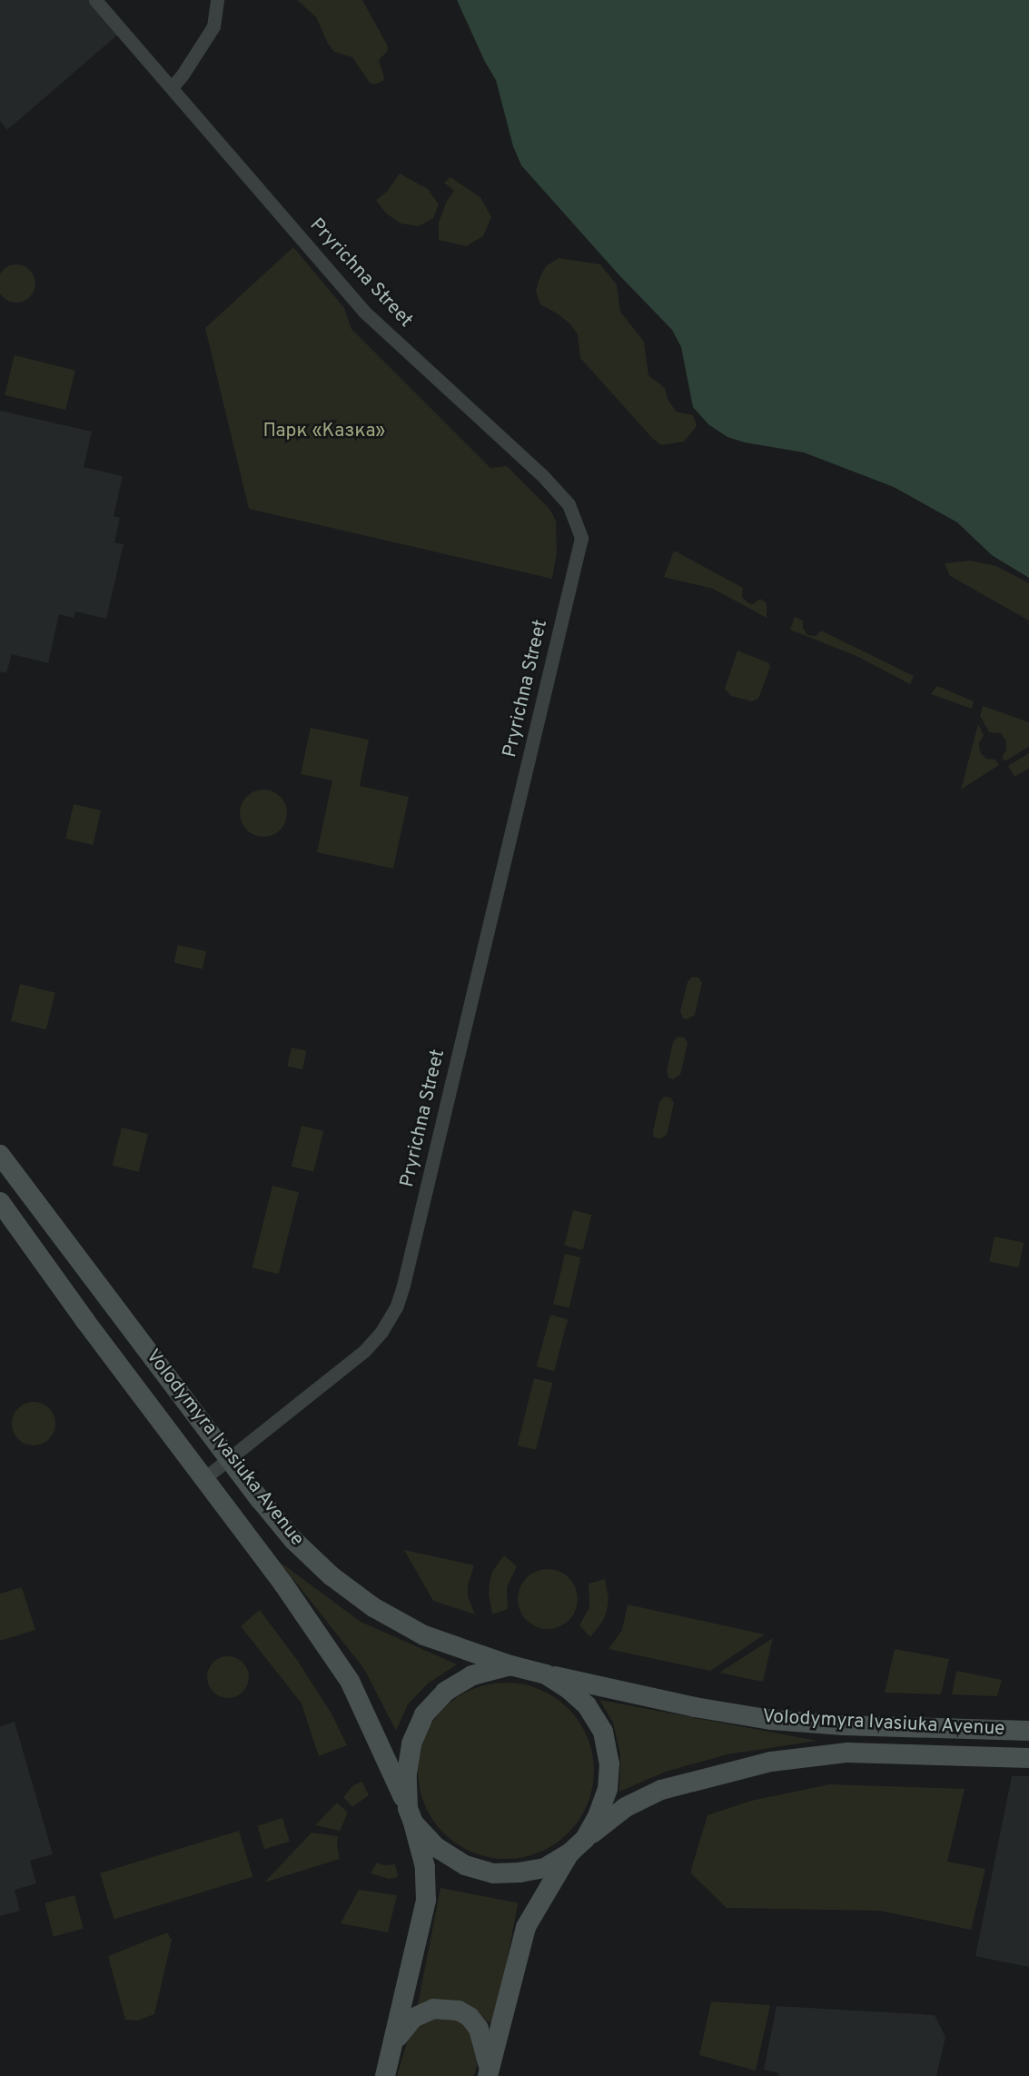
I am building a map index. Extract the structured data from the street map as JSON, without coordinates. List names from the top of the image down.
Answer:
{
  "streets": {
    "main road": ["Volodymyra Ivasiuka Avenue"],
    "street": ["Pryrichna Street"]
  },
  "crossings": [
    ["Pryrichna Street", "Volodymyra Ivasiuka Avenue"]
  ],
  "parks": ["Парк «Казка»"]
}
